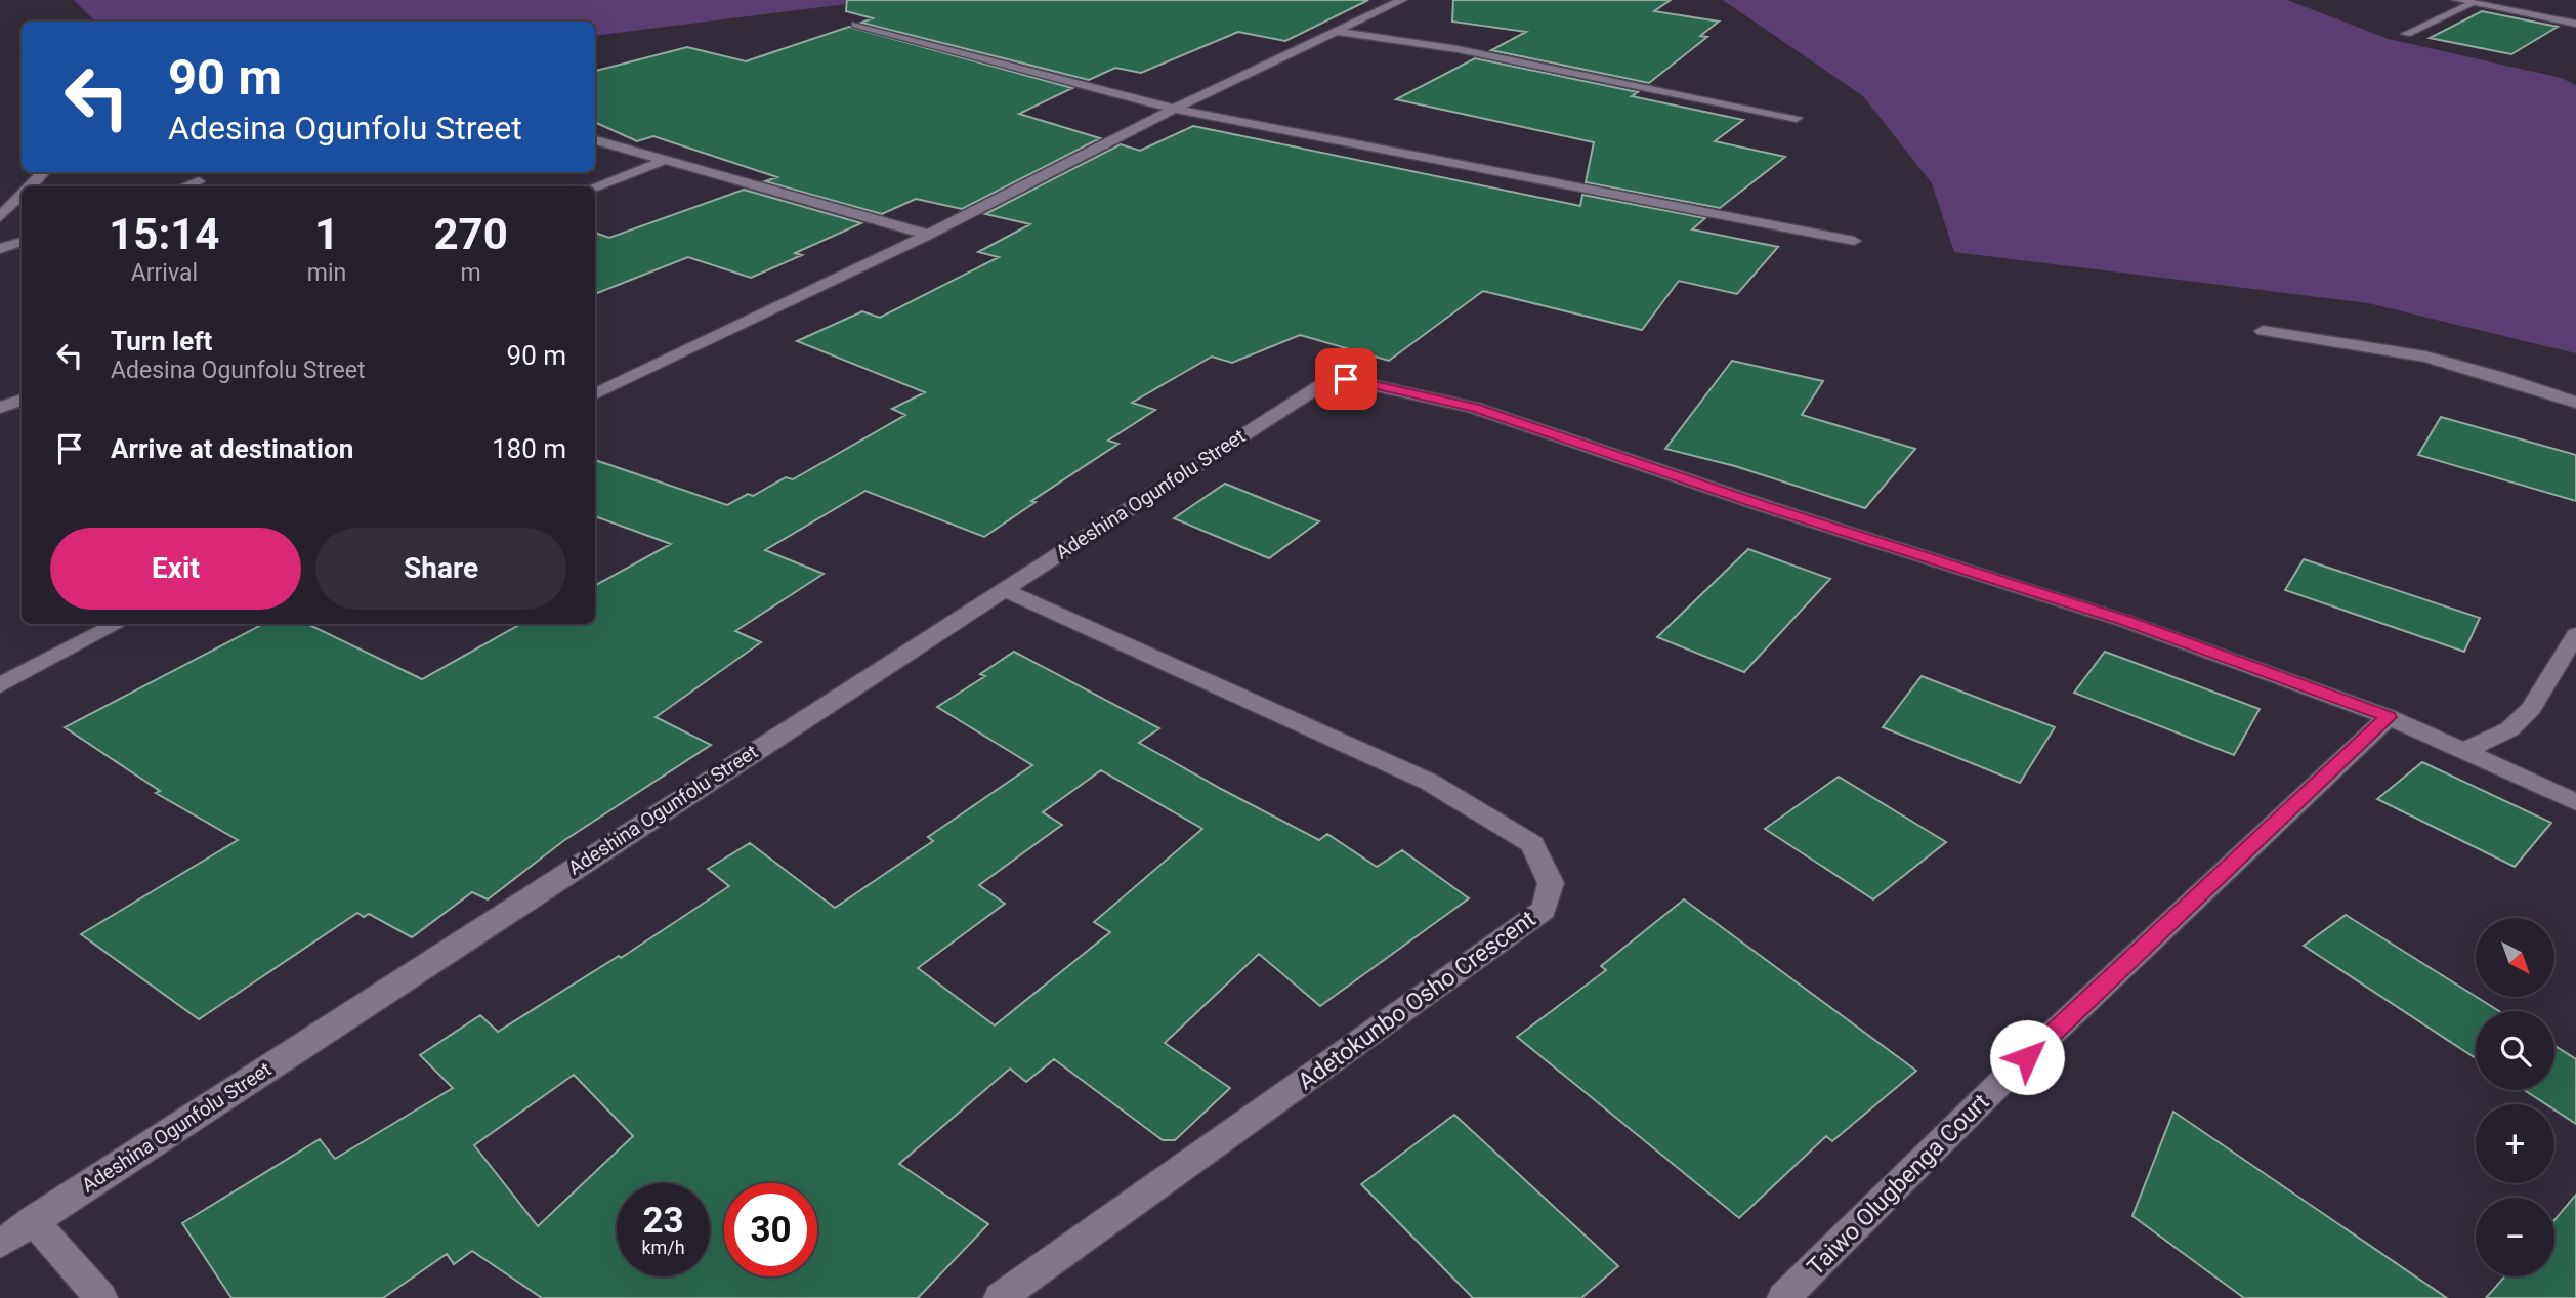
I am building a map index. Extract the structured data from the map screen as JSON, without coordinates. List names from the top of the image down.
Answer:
{
  "streets": {
    "street": ["Adeshina Ogunfolu Street", "Adetokunbo Osho Crescent", "Taiwo Olugbenga Court"]
  },
  "crossings": [
    ["Adeshina Ogunfolu Street", "Adetokunbo Osho Crescent"],
    ["Adeshina Ogunfolu Street", "Taiwo Olugbenga Court"]
  ],
  "north": "bottom right",
  "page": {
    "turn": ["90 m", "Adesina Ogunfolu Street"],
    "eta": [
      "15:14",
      "Arrival",
      "1",
      "min",
      "270",
      "m"
    ],
    "list": [
      {
        "name": "Turn left",
        "note": "Adesina Ogunfolu Street",
        "value": "90 m"
      },
      {
        "name": "Arrive at destination",
        "value": "180 m"
      }
    ],
    "buttons": ["Exit", "Share"],
    "map_buttons": ["+", "−"],
    "speed": "23 km/h",
    "limit": "30"
  }
}
